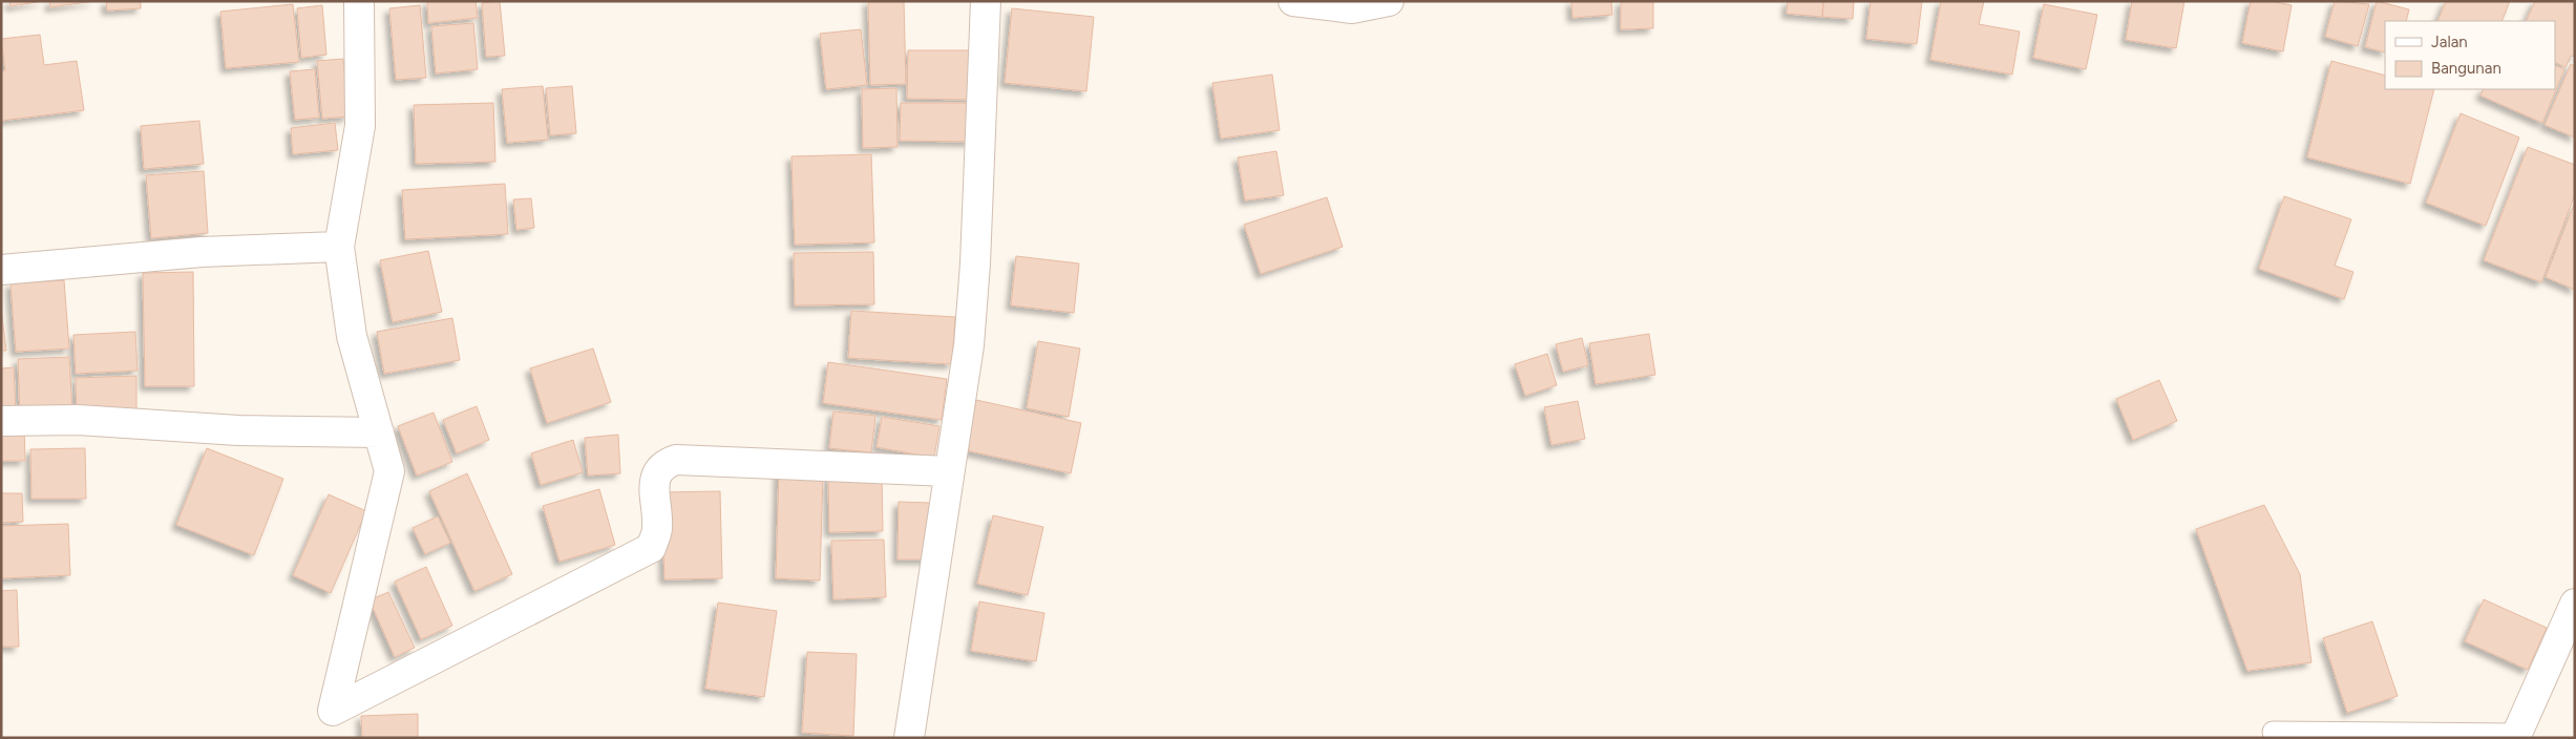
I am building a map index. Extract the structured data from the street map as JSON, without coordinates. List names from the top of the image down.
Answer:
{
  "legend": ["Jalan", "Bangunan"]
}
